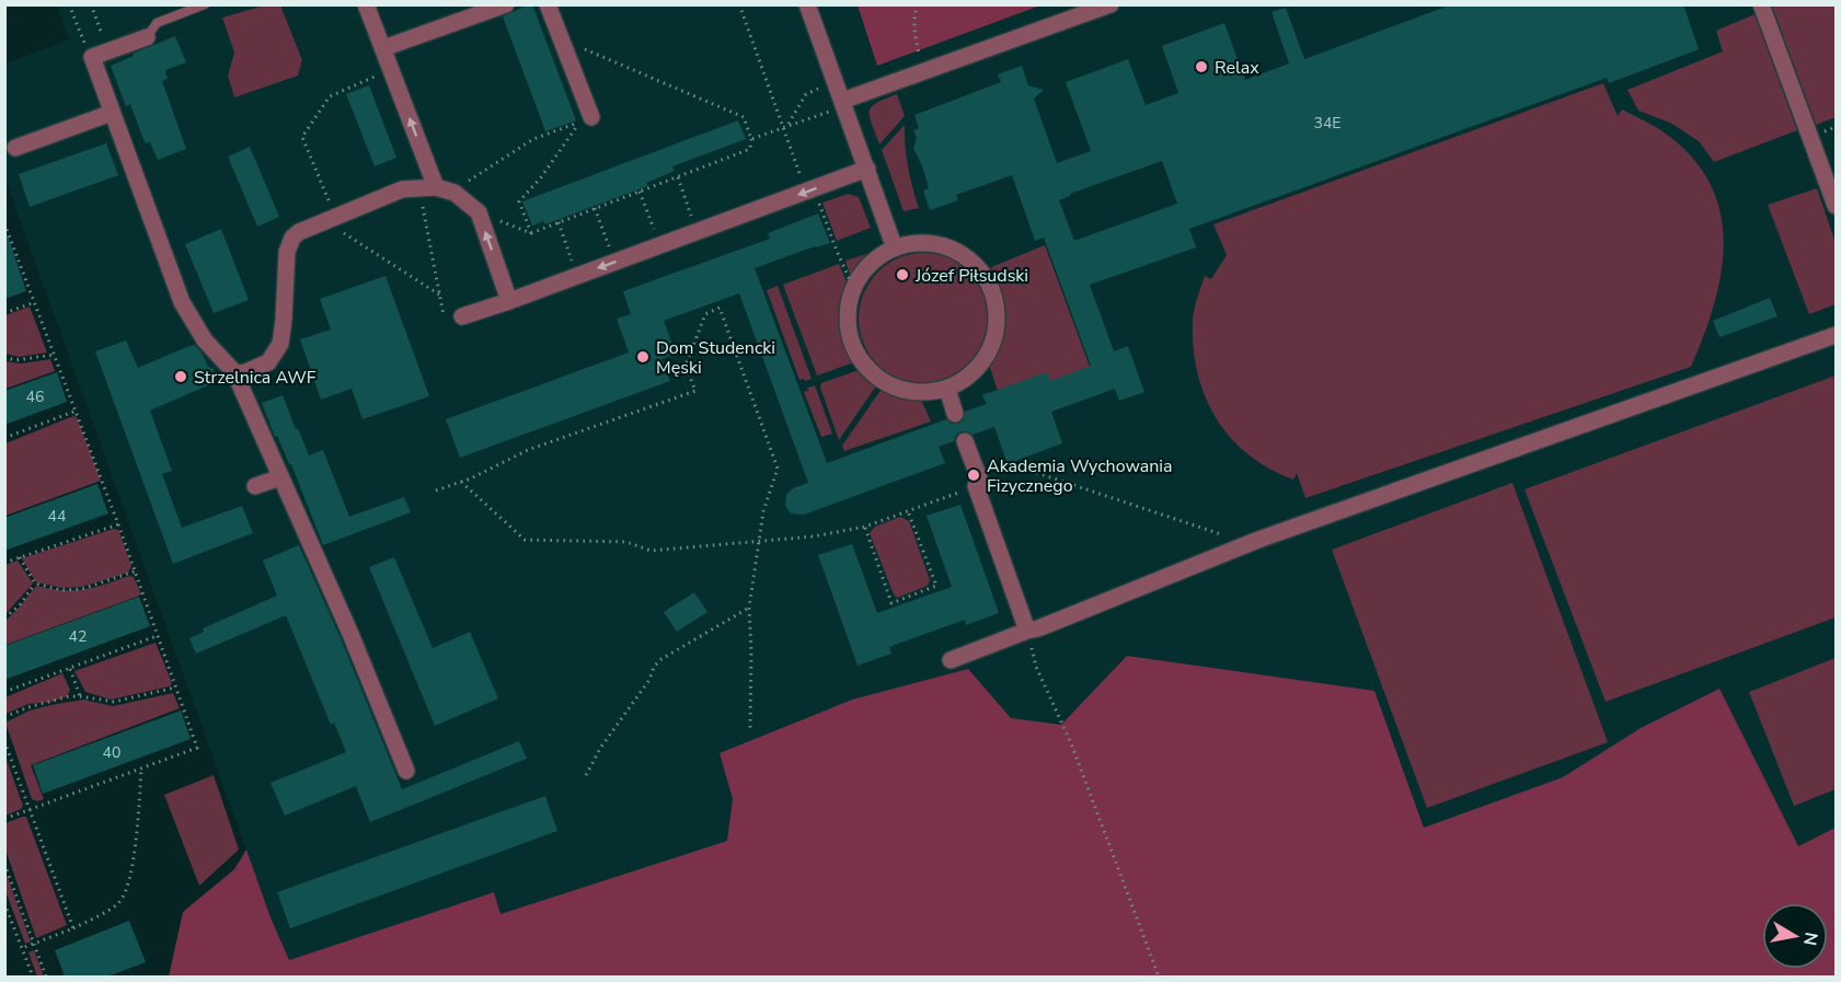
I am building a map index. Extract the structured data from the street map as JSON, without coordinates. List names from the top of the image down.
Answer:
{
  "places": [
    "Relax",
    "Józef Piłsudski",
    "Dom Studencki Męski",
    "Strzelnica AWF",
    "Akademia Wychowania Fizycznego"
  ],
  "house_numbers": [
    "34E",
    "46",
    "44",
    "42",
    "40"
  ],
  "north": "right"
}
